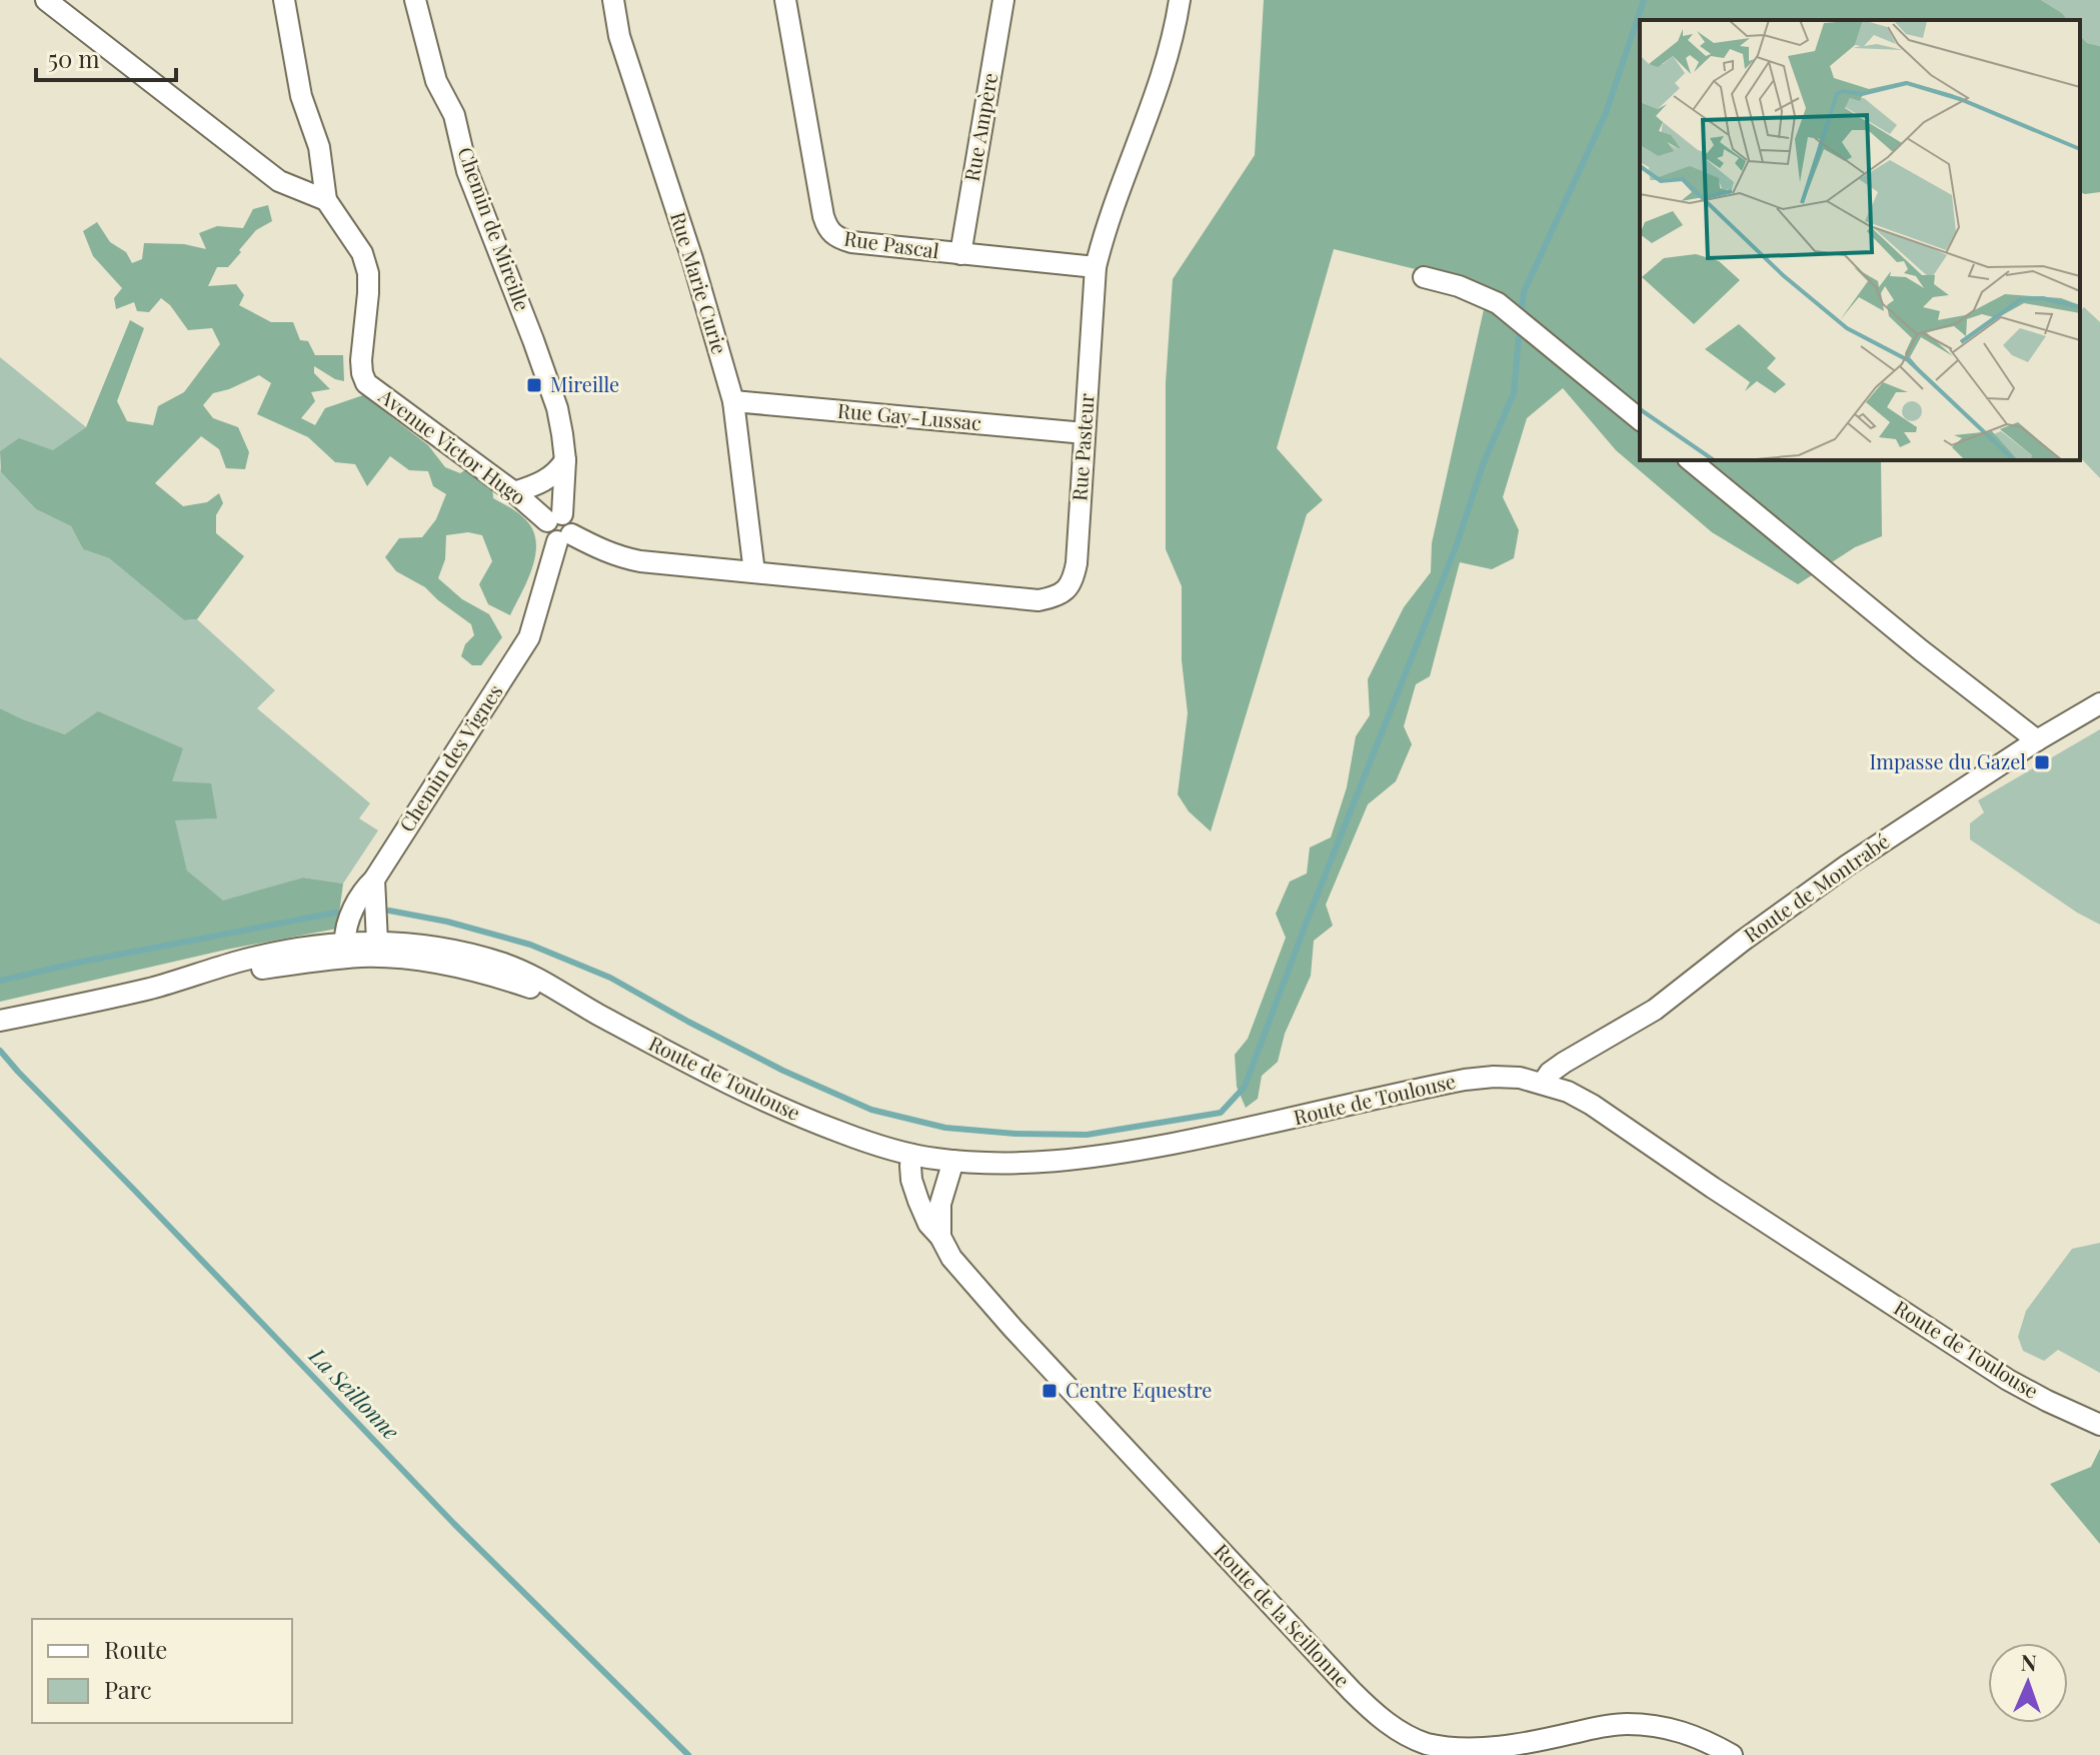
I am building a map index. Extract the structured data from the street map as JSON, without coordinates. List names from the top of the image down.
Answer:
{
  "streets": {
    "street": [
      "Rue Ampère",
      "Chemin de Mireille",
      "Rue Pascal",
      "Rue Marie Curie",
      "Rue Gay-Lussac",
      "Avenue Victor Hugo",
      "Rue Pasteur",
      "Chemin des Vignes",
      "Route de Montrabé",
      "Route de Toulouse",
      "Route de la Seillonne"
    ]
  },
  "crossings": [
    ["Rue Ampère", "Rue Pascal"],
    ["Chemin de Mireille", "Avenue Victor Hugo"],
    ["Rue Pascal", "Rue Pasteur"],
    ["Rue Marie Curie", "Rue Gay-Lussac"],
    ["Rue Marie Curie", "Rue Pasteur"],
    ["Rue Gay-Lussac", "Rue Pasteur"],
    ["Chemin des Vignes", "Route de Toulouse"],
    ["Route de Montrabé", "Route de Toulouse"],
    ["Route de Toulouse", "Route de la Seillonne"]
  ],
  "water": ["La Seillonne"],
  "places": {
    "transit": ["Mireille", "Impasse du Gazel", "Centre Equestre"]
  },
  "legend": ["Route", "Parc"],
  "scale_bar": "50 m",
  "north": "top"
}
